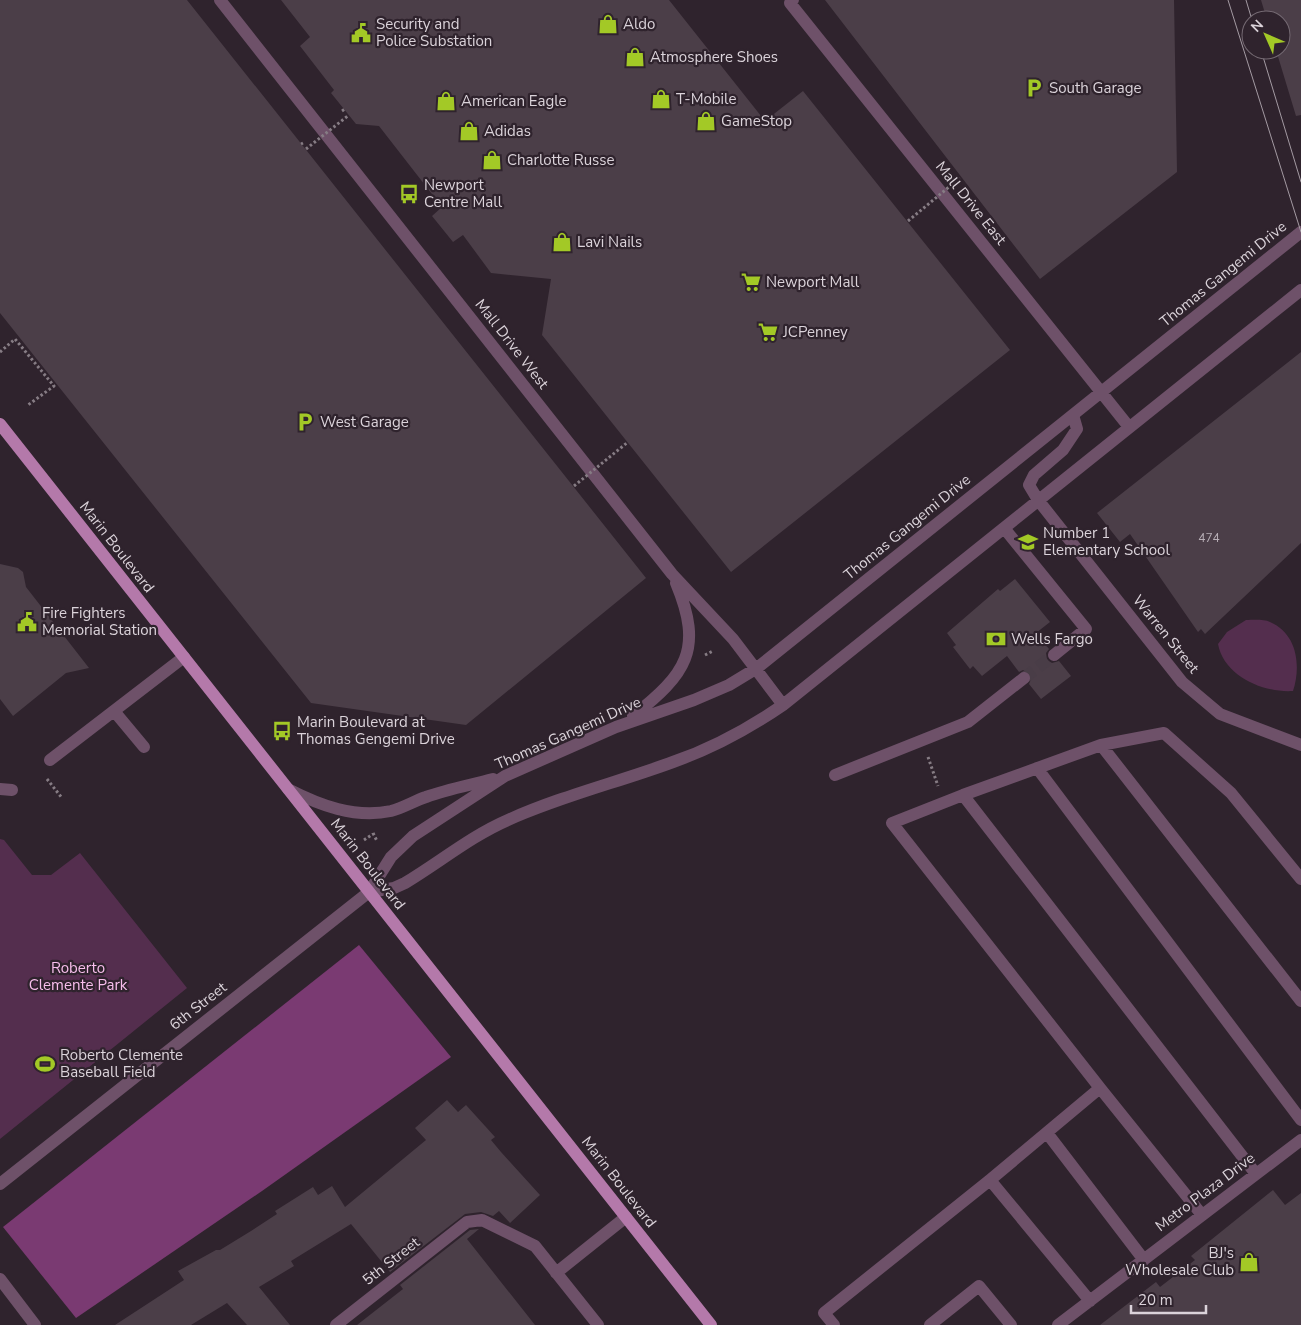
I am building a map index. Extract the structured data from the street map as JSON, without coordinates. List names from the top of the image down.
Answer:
{
  "streets": {
    "main road": ["Marin Boulevard"],
    "street": [
      "Mall Drive East",
      "Thomas Gangemi Drive",
      "Mall Drive West",
      "Warren Street",
      "6th Street",
      "Metro Plaza Drive",
      "5th Street"
    ]
  },
  "crossings": [
    ["Mall Drive East", "Thomas Gangemi Drive"],
    ["Thomas Gangemi Drive", "Mall Drive West"],
    ["Thomas Gangemi Drive", "Marin Boulevard"],
    ["Thomas Gangemi Drive", "6th Street"],
    ["Marin Boulevard", "6th Street"]
  ],
  "parks": ["Roberto Clemente Park"],
  "places": {
    "shop": [
      "Aldo",
      "Atmosphere Shoes",
      "T-Mobile",
      "American Eagle",
      "GameStop",
      "Adidas",
      "Charlotte Russe",
      "Lavi Nails",
      "BJ's Wholesale Club"
    ],
    "public building": ["Security and Police Substation", "Fire Fighters Memorial Station"],
    "parking": ["South Garage", "West Garage"],
    "bus stop": ["Newport Centre Mall", "Marin Boulevard at Thomas Gengemi Drive"],
    "supermarket": ["Newport Mall", "JCPenney"],
    "school or university": ["Number 1 Elementary School"],
    "bank": ["Wells Fargo"],
    "sports": ["Roberto Clemente Baseball Field"]
  },
  "house_numbers": ["474"],
  "scale_bar": "20 m",
  "north": "top left"
}
